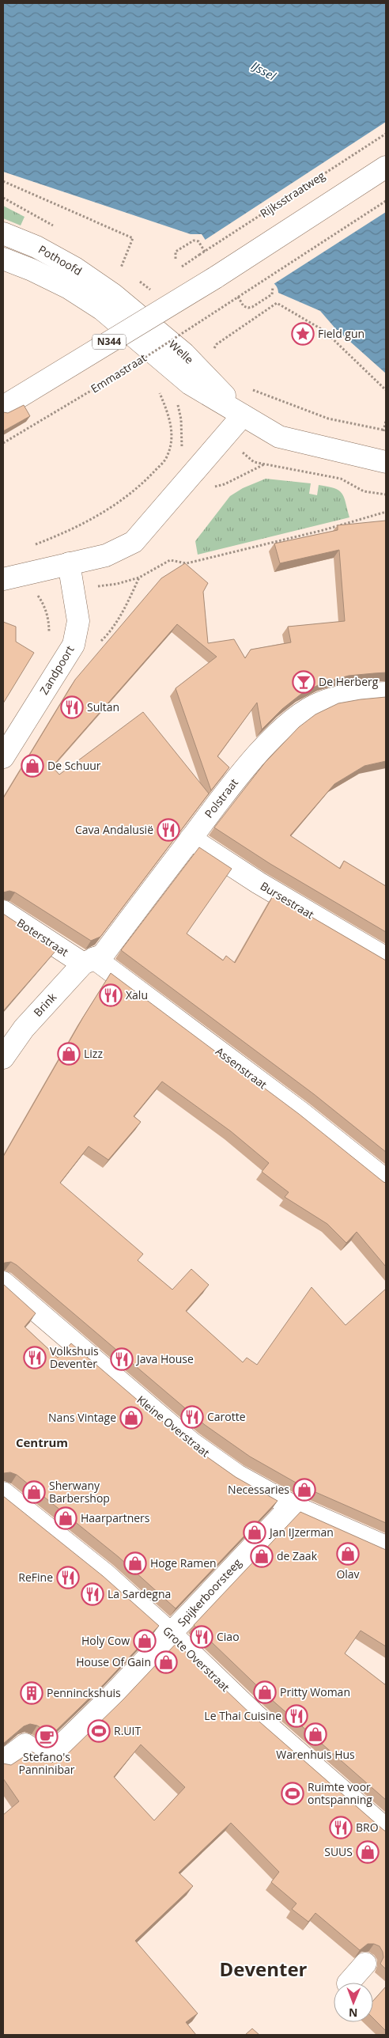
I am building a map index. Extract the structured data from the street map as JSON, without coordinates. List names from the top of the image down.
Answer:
{
  "streets": {
    "street": [
      "Pothoofd",
      "N344",
      "Welle",
      "Zandpoort",
      "Polstraat",
      "Bursestraat",
      "Boterstraat",
      "Brink",
      "Assenstraat",
      "Kleine Overstraat",
      "Spijkerboorsteeg",
      "Grote Overstraat"
    ],
    "path": ["Rijksstraatweg", "Emmastraat"]
  },
  "crossings": [
    ["Pothoofd", "Welle"],
    ["Polstraat", "Bursestraat"],
    ["Polstraat", "Boterstraat"],
    ["Polstraat", "Brink"],
    ["Polstraat", "Assenstraat"],
    ["Boterstraat", "Brink"],
    ["Boterstraat", "Assenstraat"],
    ["Brink", "Assenstraat"],
    ["Kleine Overstraat", "Spijkerboorsteeg"],
    ["Spijkerboorsteeg", "Grote Overstraat"]
  ],
  "districts": ["Centrum", "Deventer"],
  "water": ["IJssel"],
  "places": {
    "place": ["Field gun"],
    "bar": ["De Herberg"],
    "restaurant": [
      "Sultan",
      "Cava Andalusië",
      "Xalu",
      "Volkshuis Deventer",
      "Java House",
      "Carotte",
      "ReFine",
      "La Sardegna",
      "Ciao",
      "Le Thai Cuisine",
      "BRO"
    ],
    "shop": [
      "De Schuur",
      "Lizz",
      "Nans Vintage",
      "Necessaries",
      "Sherwany Barbershop",
      "Haarpartners",
      "Jan IJzerman",
      "Olav",
      "de Zaak",
      "Hoge Ramen",
      "Holy Cow",
      "House Of Gain",
      "Pritty Woman",
      "Warenhuis Hus",
      "SUUS"
    ],
    "building": ["Penninckshuis"],
    "sports": ["R.UIT", "Ruimte voor ontspanning"],
    "cafe": ["Stefano's Panninibar"]
  },
  "north": "bottom"
}
